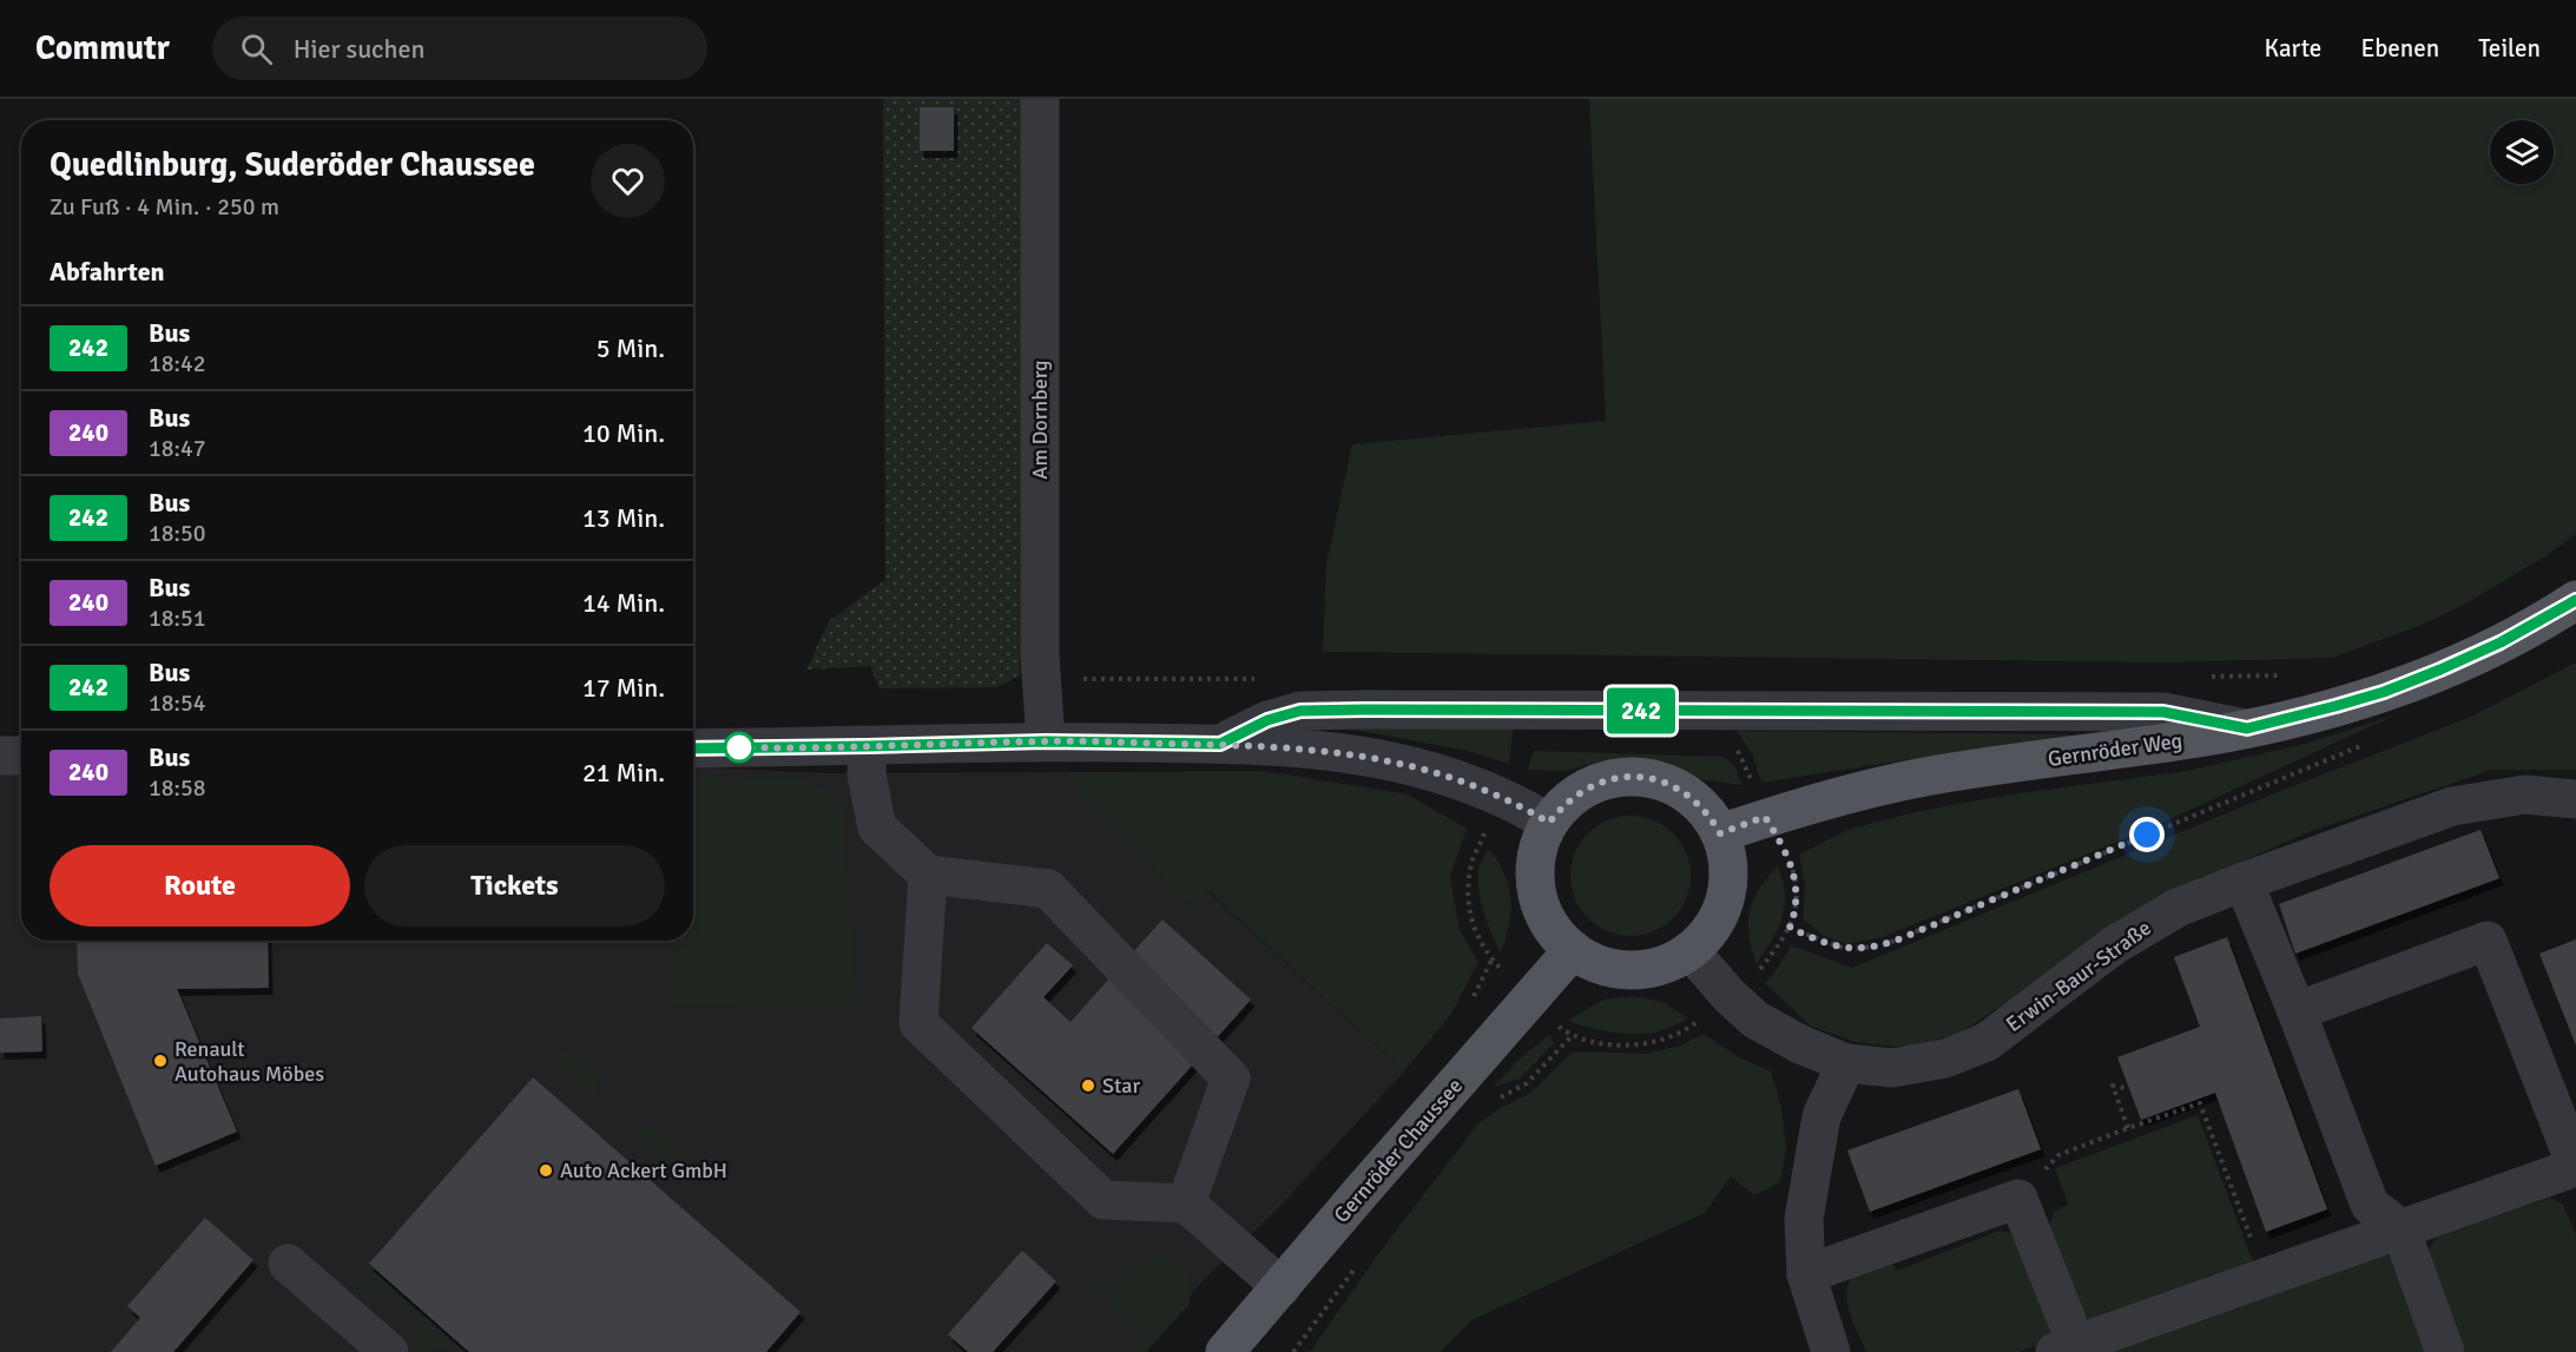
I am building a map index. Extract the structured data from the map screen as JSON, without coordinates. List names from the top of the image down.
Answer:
{
  "streets": {
    "main road": ["Gernröder Weg", "Gernröder Chaussee"],
    "street": ["Am Dornberg", "Erwin-Baur-Straße"]
  },
  "crossings": [
    ["Gernröder Weg", "Erwin-Baur-Straße"],
    ["Gernröder Weg", "Gernröder Chaussee"],
    ["Erwin-Baur-Straße", "Gernröder Chaussee"]
  ],
  "places": ["Renault Autohaus Möbes", "Star", "Auto Ackert GmbH"],
  "lines": ["bus line 242"],
  "page": {
    "header": "Commutr",
    "search": "Hier suchen",
    "nav": ["Karte", "Ebenen", "Teilen"],
    "on_map": "242",
    "heading": [
      ["Quedlinburg, Suderöder Chaussee", "Zu Fuß · 4 Min. · 250 m"],
      "Abfahrten"
    ],
    "list": [
      {
        "mark": "242",
        "name": "Bus",
        "note": "18:42",
        "value": "5 Min."
      },
      {
        "mark": "240",
        "name": "Bus",
        "note": "18:47",
        "value": "10 Min."
      },
      {
        "mark": "242",
        "name": "Bus",
        "note": "18:50",
        "value": "13 Min."
      },
      {
        "mark": "240",
        "name": "Bus",
        "note": "18:51",
        "value": "14 Min."
      },
      {
        "mark": "242",
        "name": "Bus",
        "note": "18:54",
        "value": "17 Min."
      },
      {
        "mark": "240",
        "name": "Bus",
        "note": "18:58",
        "value": "21 Min."
      }
    ],
    "buttons": ["Route", "Tickets"]
  }
}
